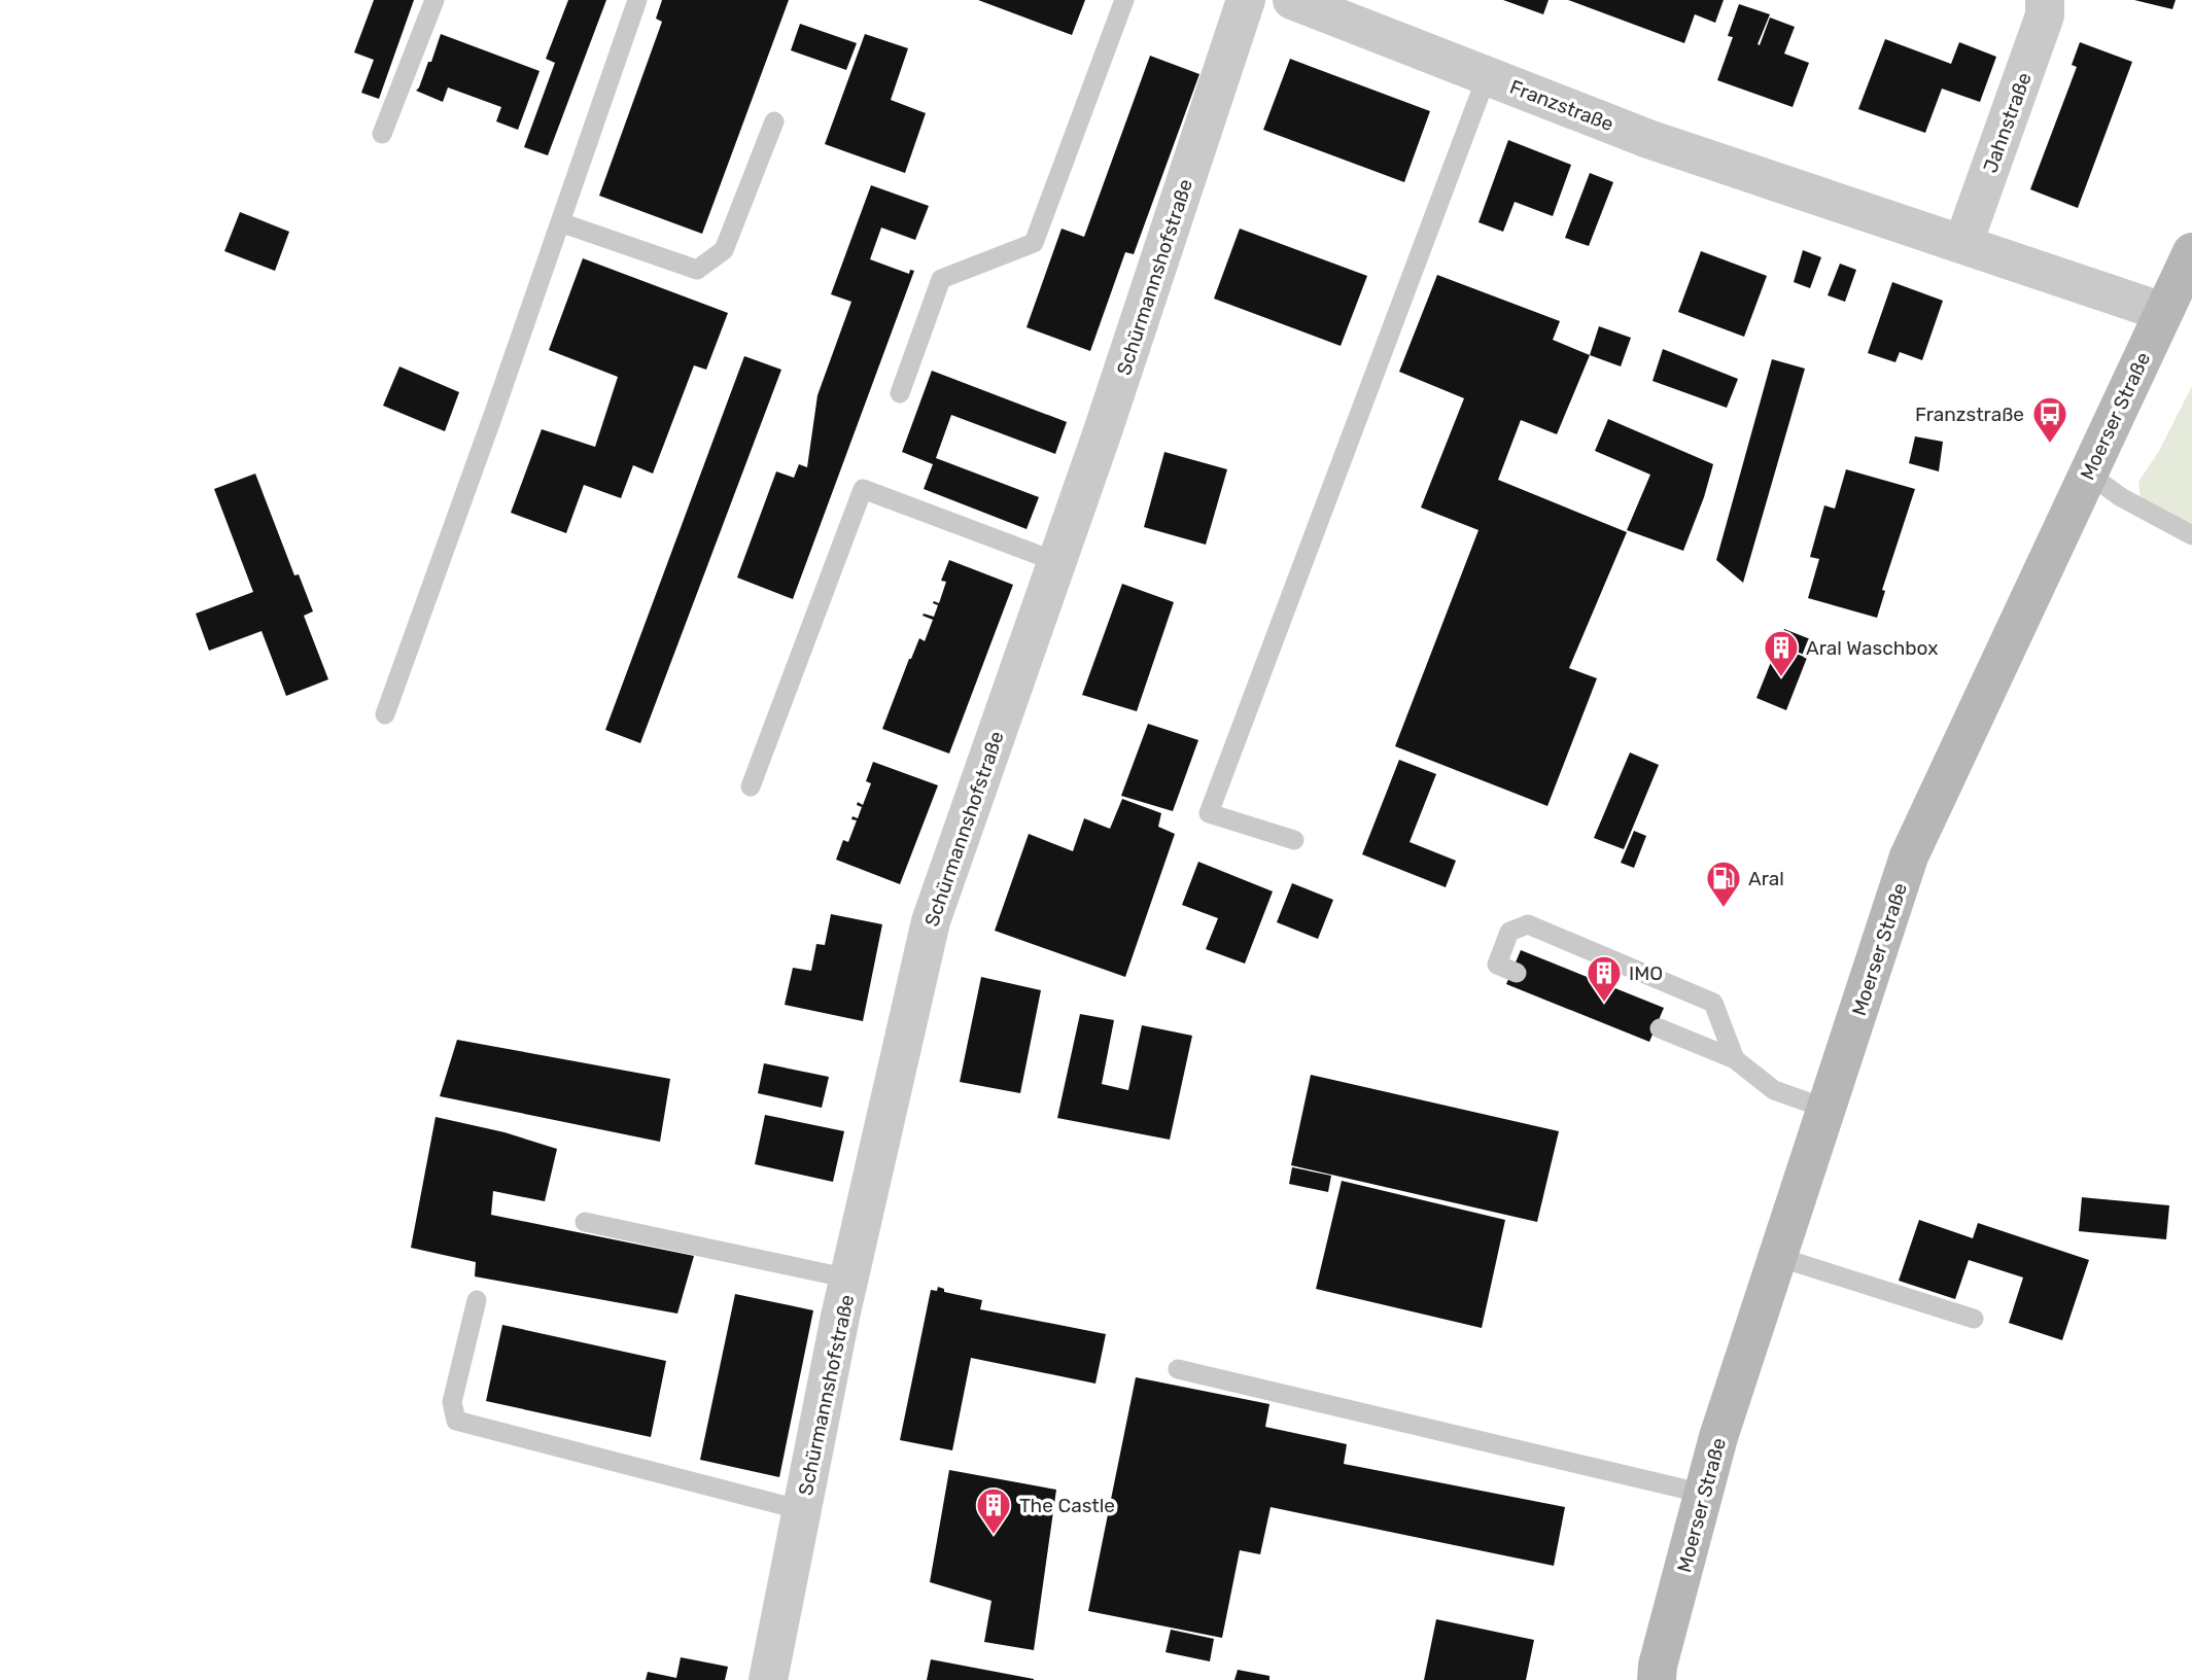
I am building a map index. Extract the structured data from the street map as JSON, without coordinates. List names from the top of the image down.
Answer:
{
  "streets": {
    "street": [
      "Franzstraße",
      "Jahnstraße",
      "Schürmannshofstraße",
      "Moerser Straße"
    ]
  },
  "crossings": [
    ["Franzstraße", "Jahnstraße"],
    ["Franzstraße", "Moerser Straße"]
  ],
  "places": {
    "bus stop": ["Franzstraße"],
    "building": ["Aral Waschbox", "IMO", "The Castle"],
    "fuel station": ["Aral"]
  }
}
